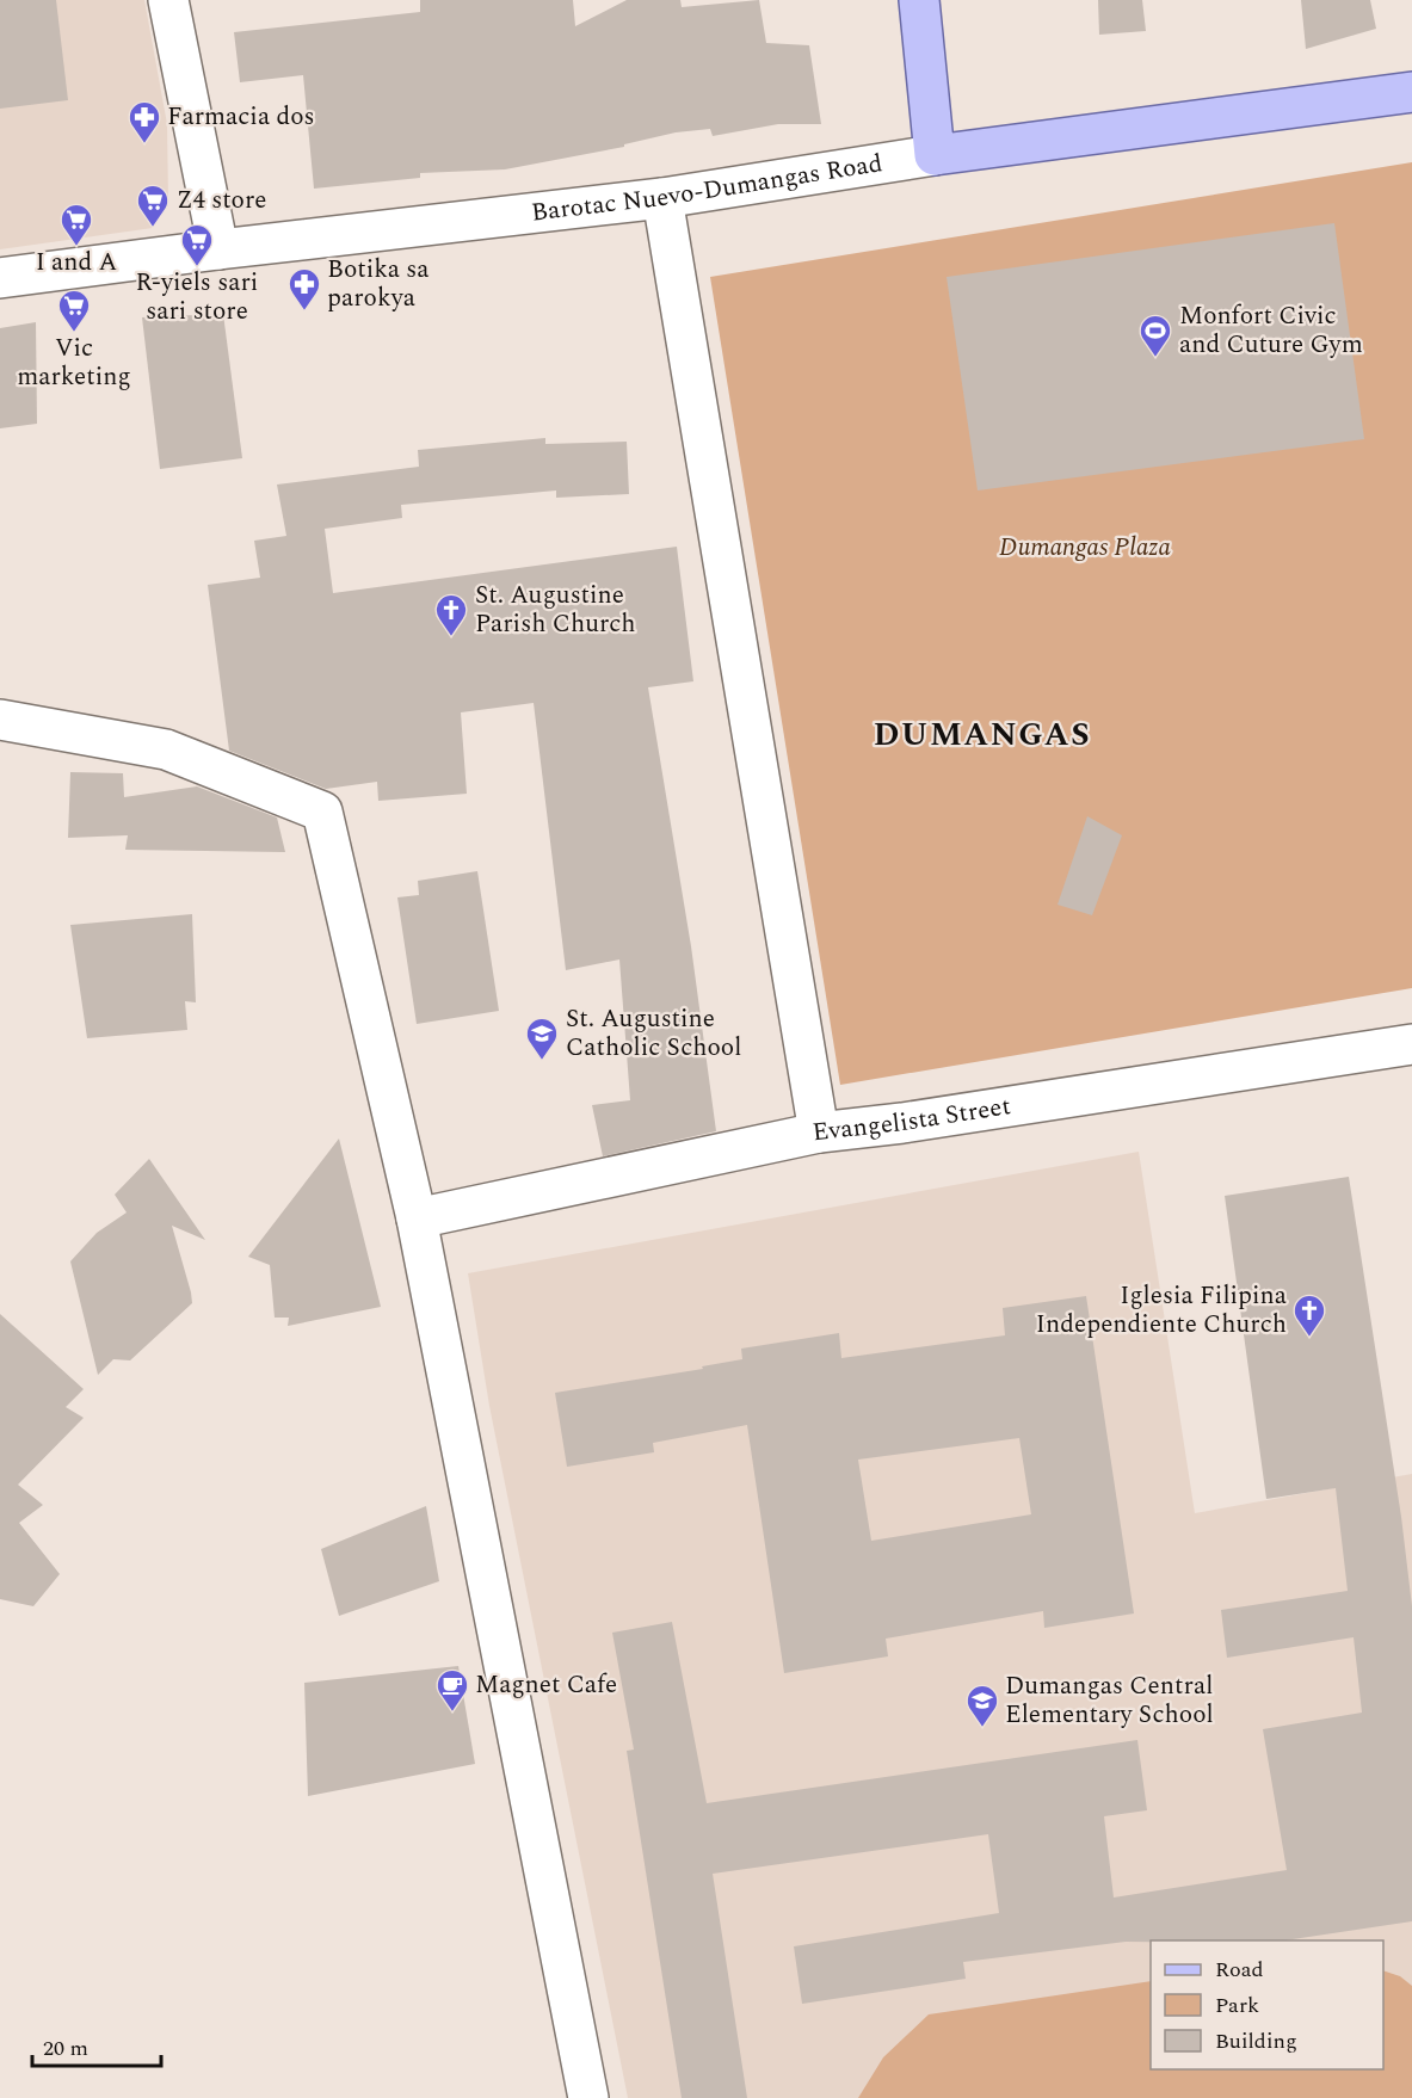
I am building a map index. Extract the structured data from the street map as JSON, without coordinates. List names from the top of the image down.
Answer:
{
  "streets": {
    "main road": ["Barotac Nuevo-Dumangas Road"],
    "street": ["Evangelista Street"]
  },
  "districts": ["DUMANGAS"],
  "parks": ["Dumangas Plaza"],
  "places": {
    "pharmacy": ["Farmacia dos", "Botika sa parokya"],
    "supermarket": [
      "Z4 store",
      "I and A",
      "R-yiels sari sari store",
      "Vic marketing"
    ],
    "sports": ["Monfort Civic and Cuture Gym"],
    "church": ["St. Augustine Parish Church", "Iglesia Filipina Independiente Church"],
    "school or university": ["St. Augustine Catholic School", "Dumangas Central Elementary School"],
    "cafe": ["Magnet Cafe"]
  },
  "legend": ["Road", "Park", "Building"],
  "scale_bar": "20 m"
}
